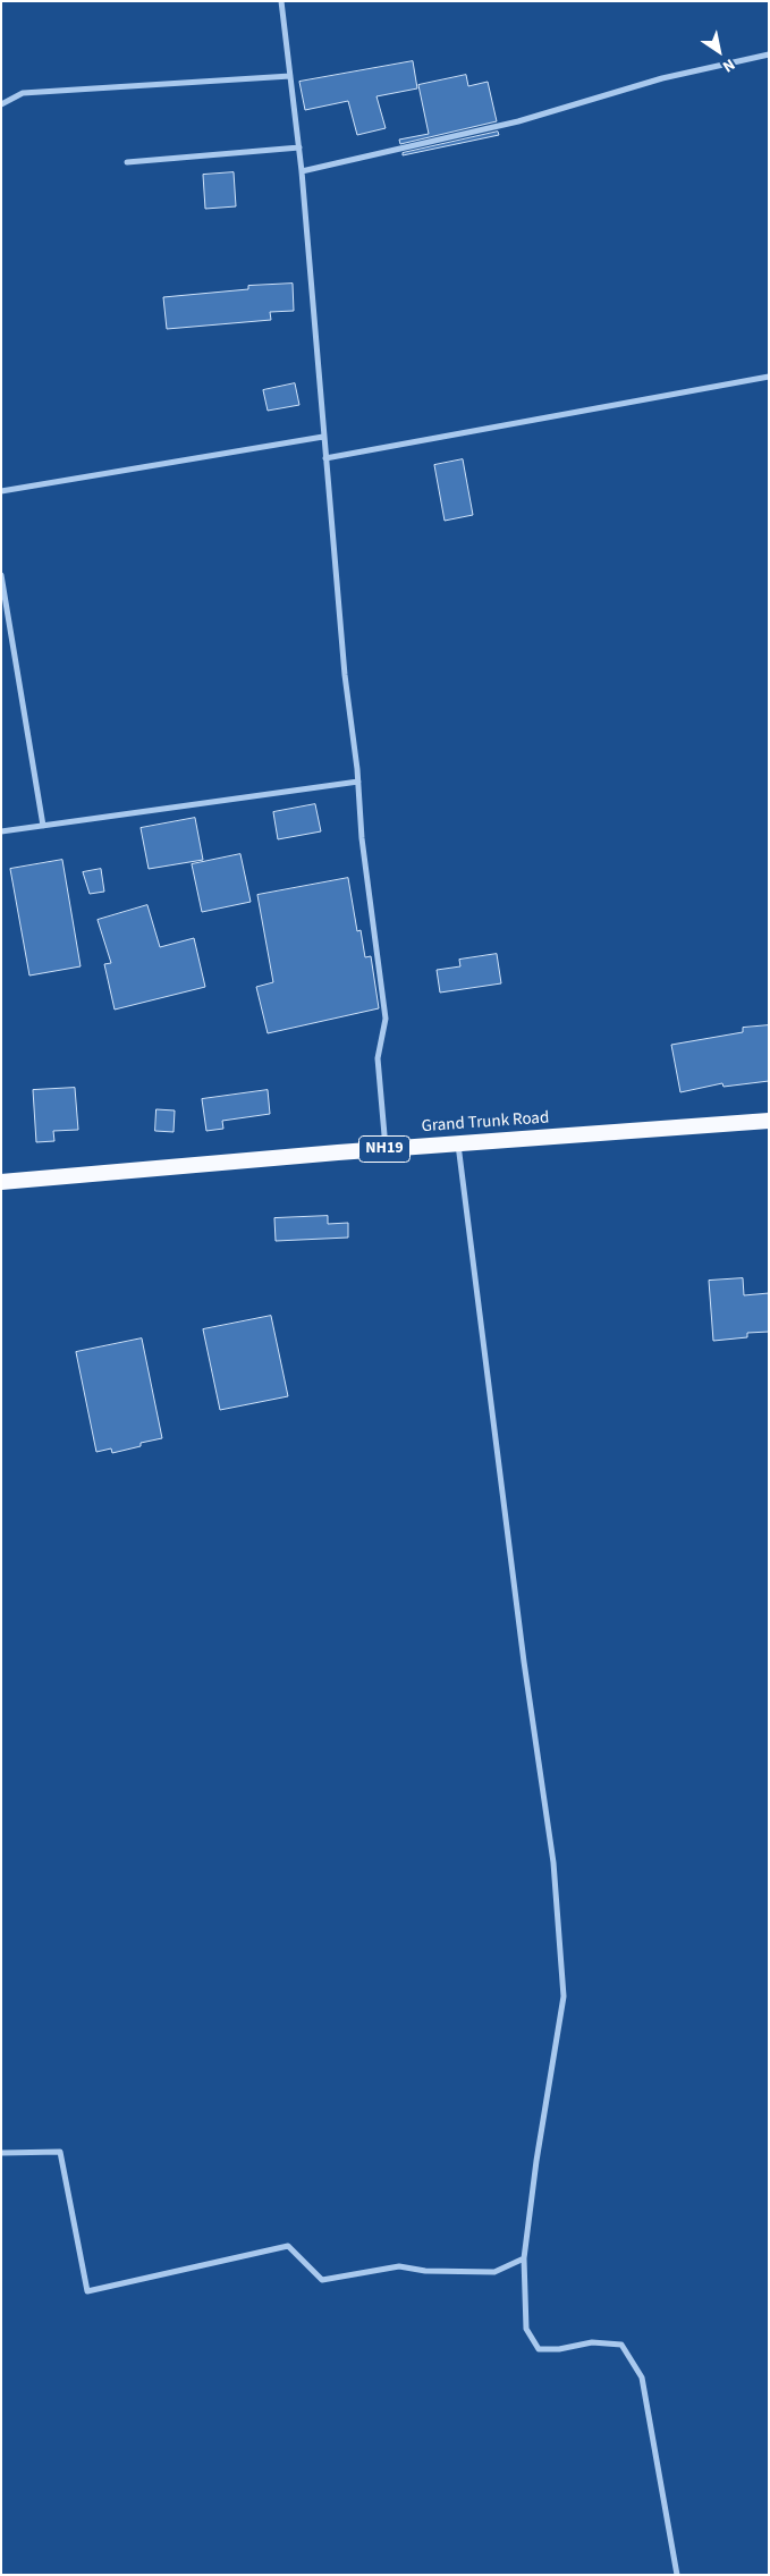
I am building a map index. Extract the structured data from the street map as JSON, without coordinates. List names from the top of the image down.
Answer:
{
  "streets": {
    "highway": ["Grand Trunk Road", "NH19"]
  },
  "north": "bottom right"
}
